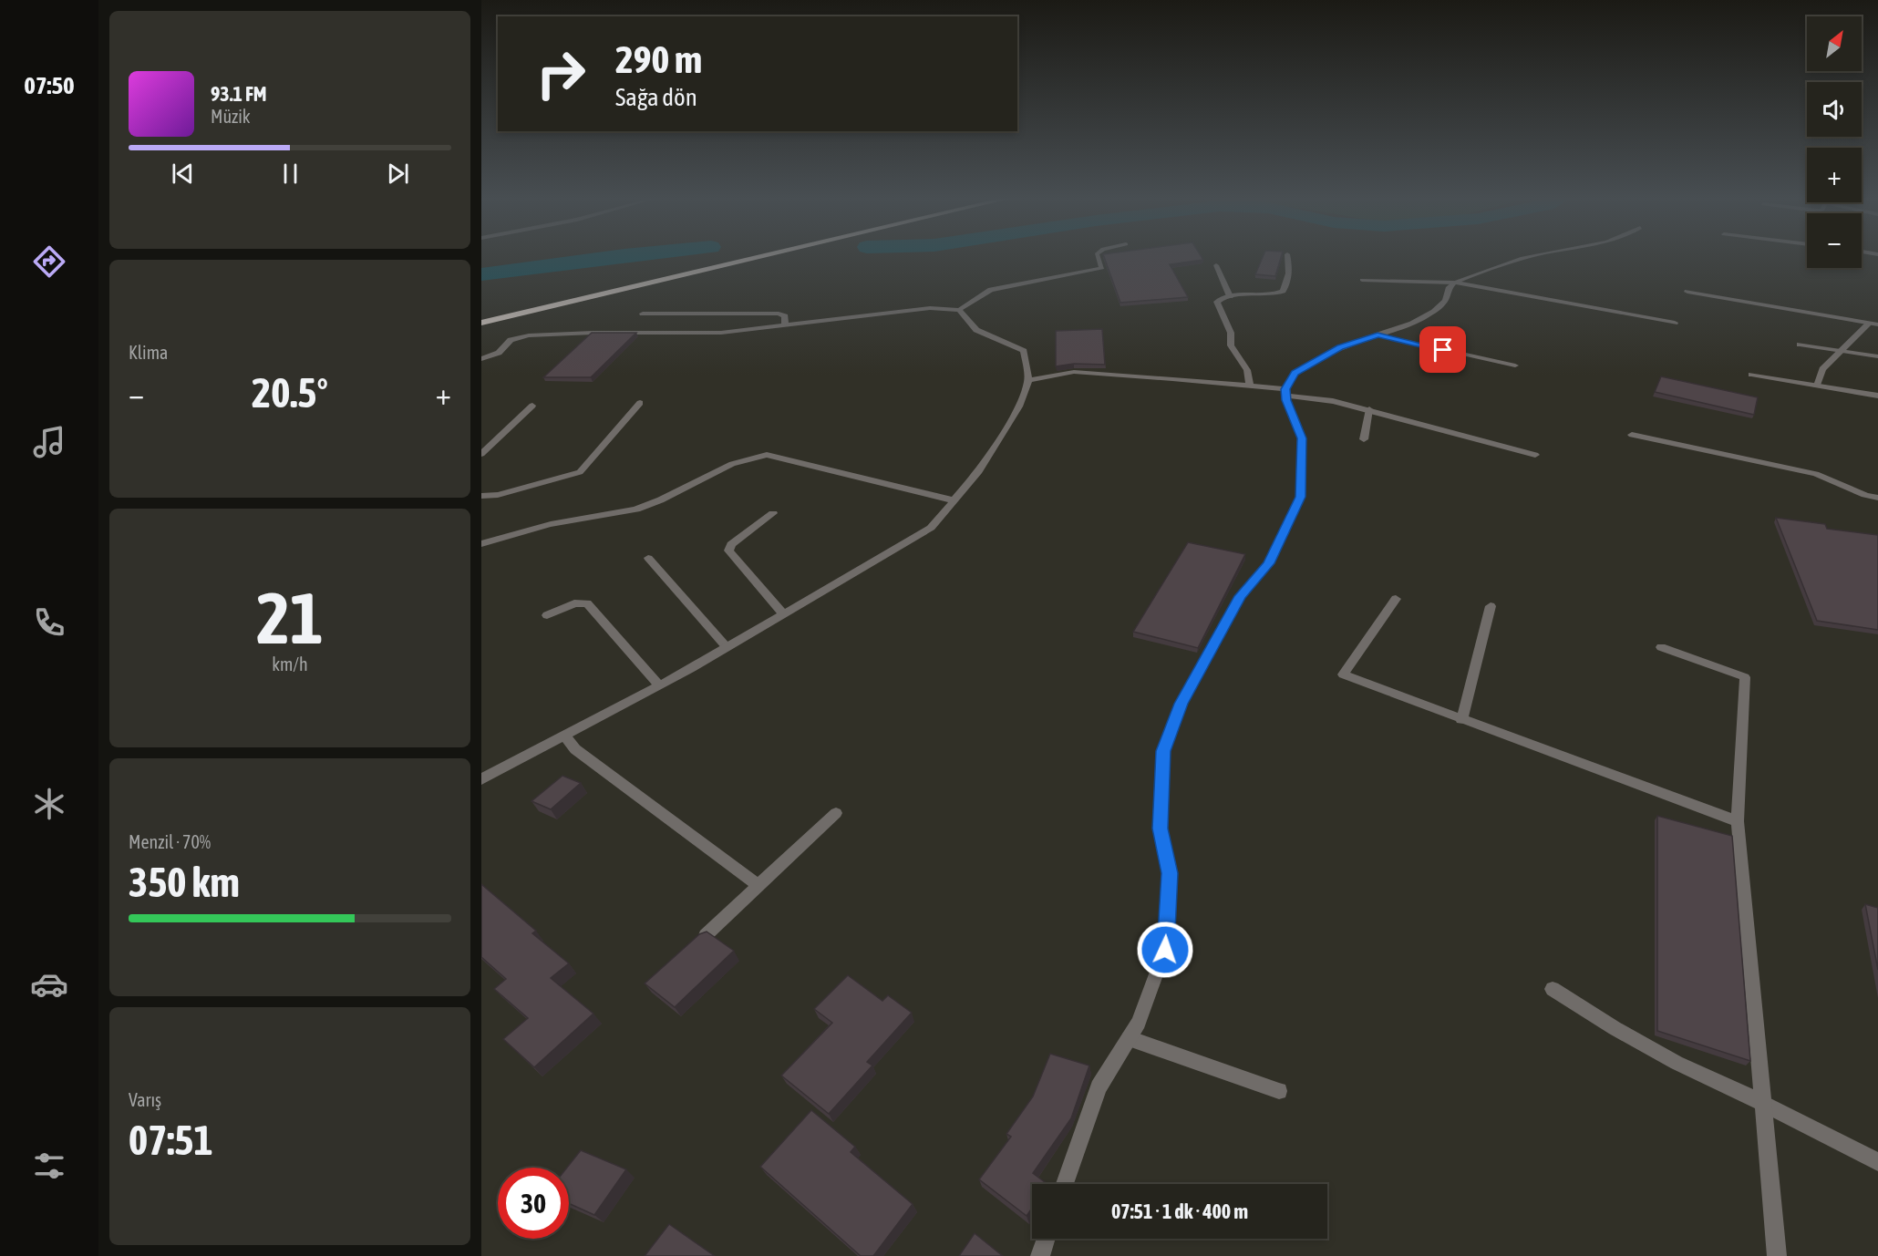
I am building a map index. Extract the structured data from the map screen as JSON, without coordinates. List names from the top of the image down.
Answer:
{
  "north": "top right",
  "page": {
    "tabs": "07:50",
    "map_buttons": ["+", "−"],
    "turn": ["290 m", "Sağa dön"],
    "song": ["93.1 FM", "Müzik"],
    "tile": [
      "Klima",
      ["21", "km/h"],
      ["Menzil · 70%", "350 km"],
      ["Varış", "07:51"]
    ],
    "heat": ["−", "20.5°", "+"],
    "limit": "30",
    "trip": "07:51 · 1 dk · 400 m"
  }
}
